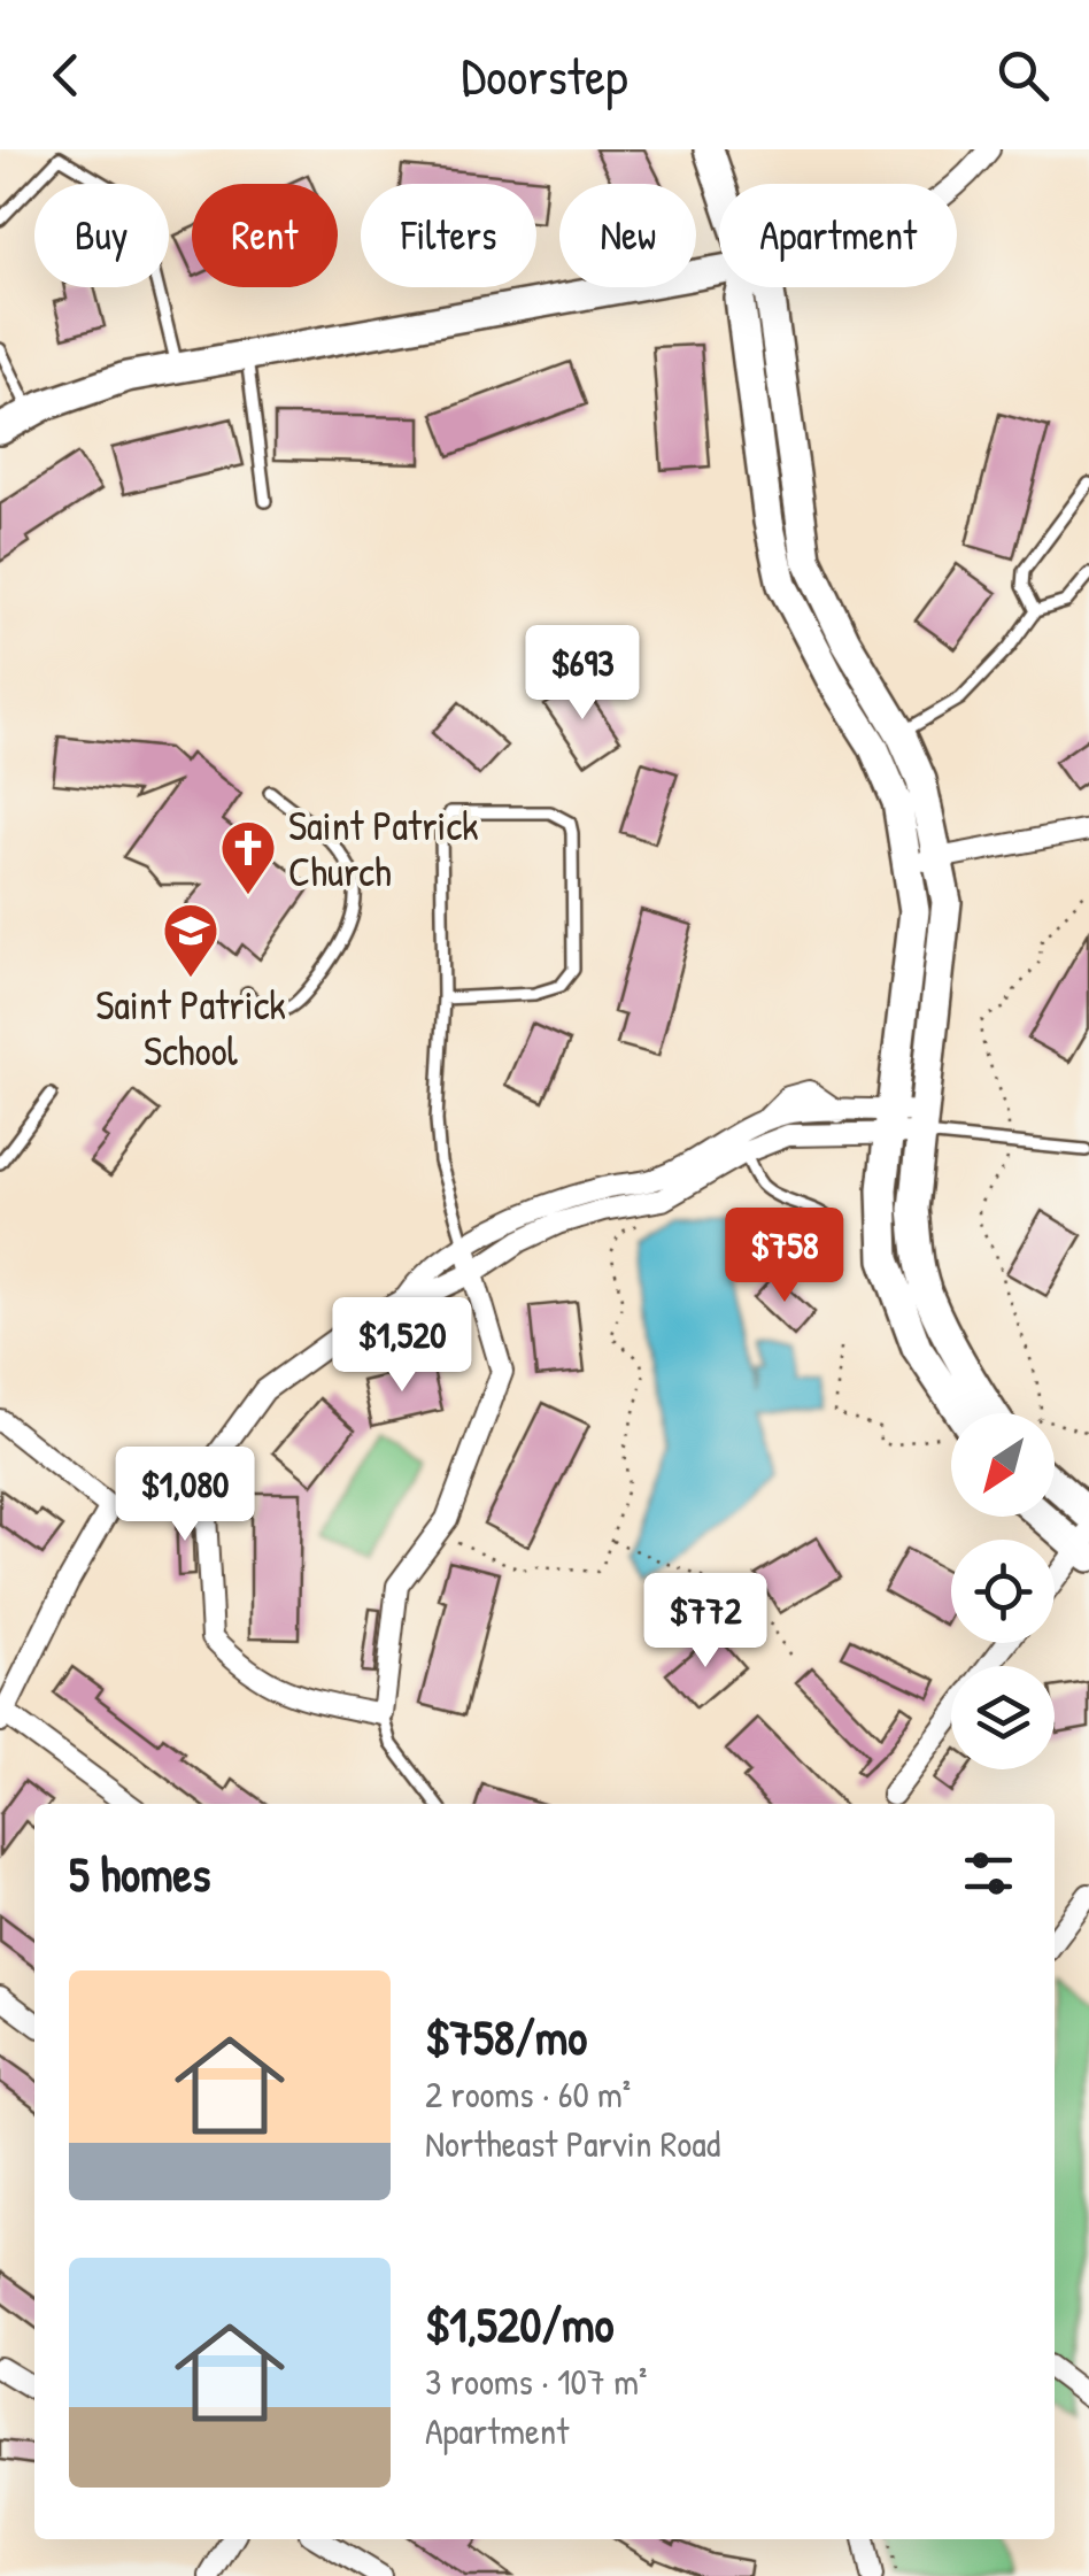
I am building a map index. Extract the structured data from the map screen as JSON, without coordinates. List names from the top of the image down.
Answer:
{
  "places": {
    "church": ["Saint Patrick Church"],
    "school or university": ["Saint Patrick School"]
  },
  "north": "bottom left",
  "page": {
    "header": "Doorstep",
    "chip": [
      "Buy",
      "Rent",
      "Filters",
      "New",
      "Apartment"
    ],
    "price": [
      "$693",
      "$758",
      "$1,520",
      "$1,080",
      "$772"
    ],
    "heading": "5 homes",
    "list": [
      {
        "name": "$758/mo",
        "note": "2 rooms · 60 m² · Northeast Parvin Road"
      },
      {
        "name": "$1,520/mo",
        "note": "3 rooms · 107 m² · Apartment"
      }
    ]
  }
}
